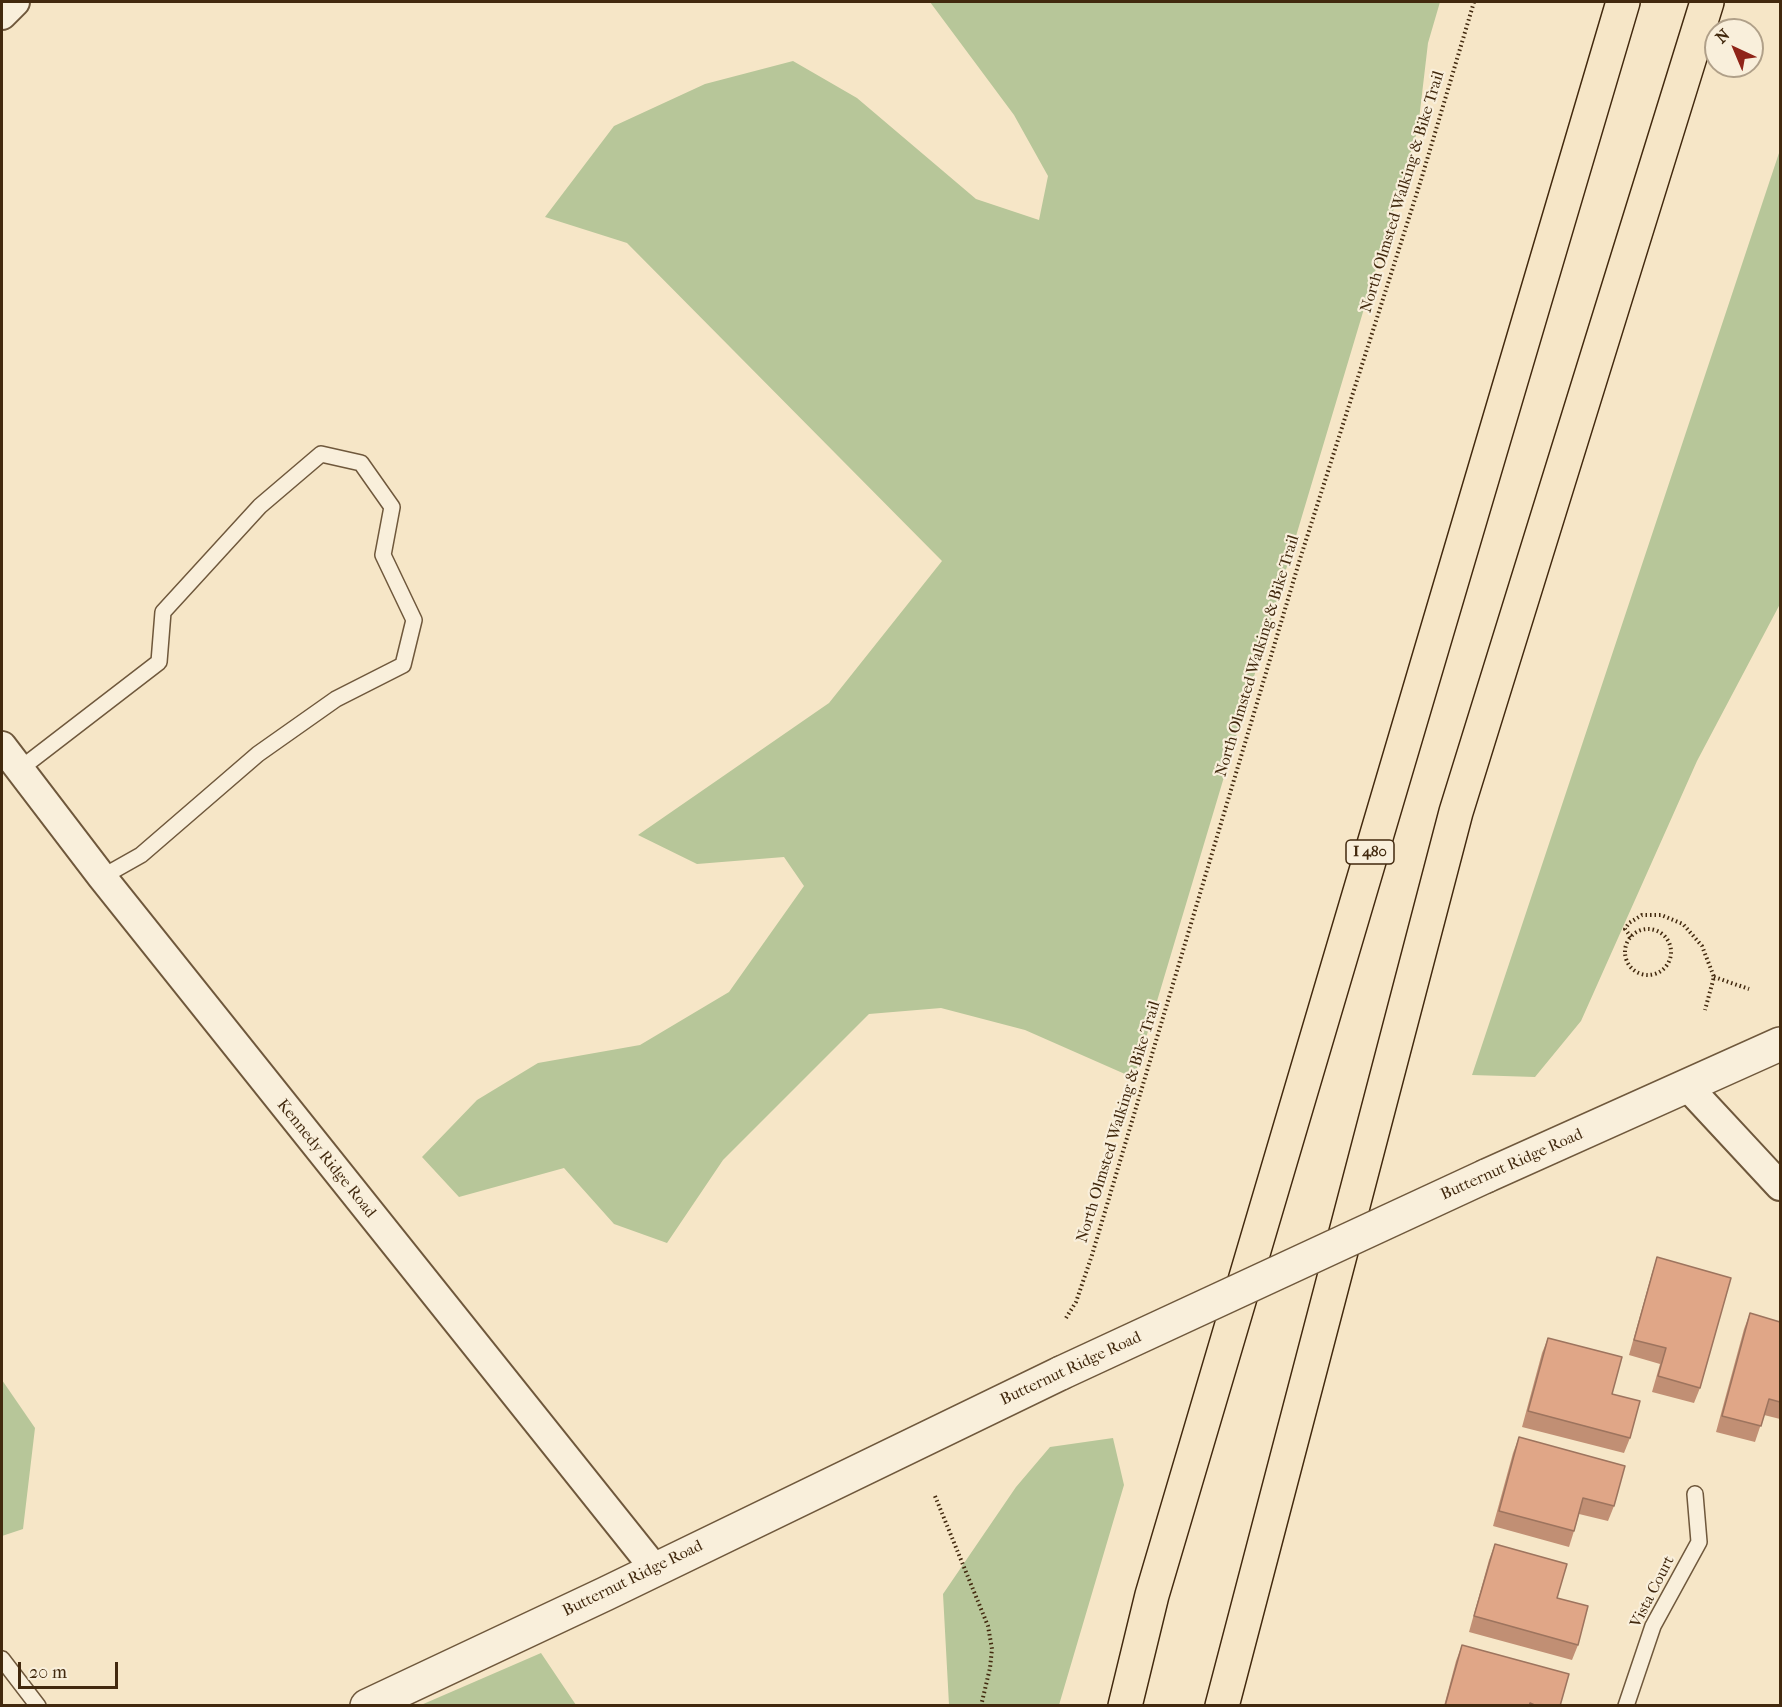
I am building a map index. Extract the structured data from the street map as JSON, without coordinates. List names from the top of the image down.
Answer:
{
  "streets": {
    "highway": ["I 480"],
    "street": ["Kennedy Ridge Road", "Butternut Ridge Road"],
    "lane": ["Vista Court"],
    "path": ["North Olmsted Walking & Bike Trail"]
  },
  "crossings": [
    ["Kennedy Ridge Road", "Butternut Ridge Road"]
  ],
  "scale_bar": "20 m",
  "north": "top left"
}
